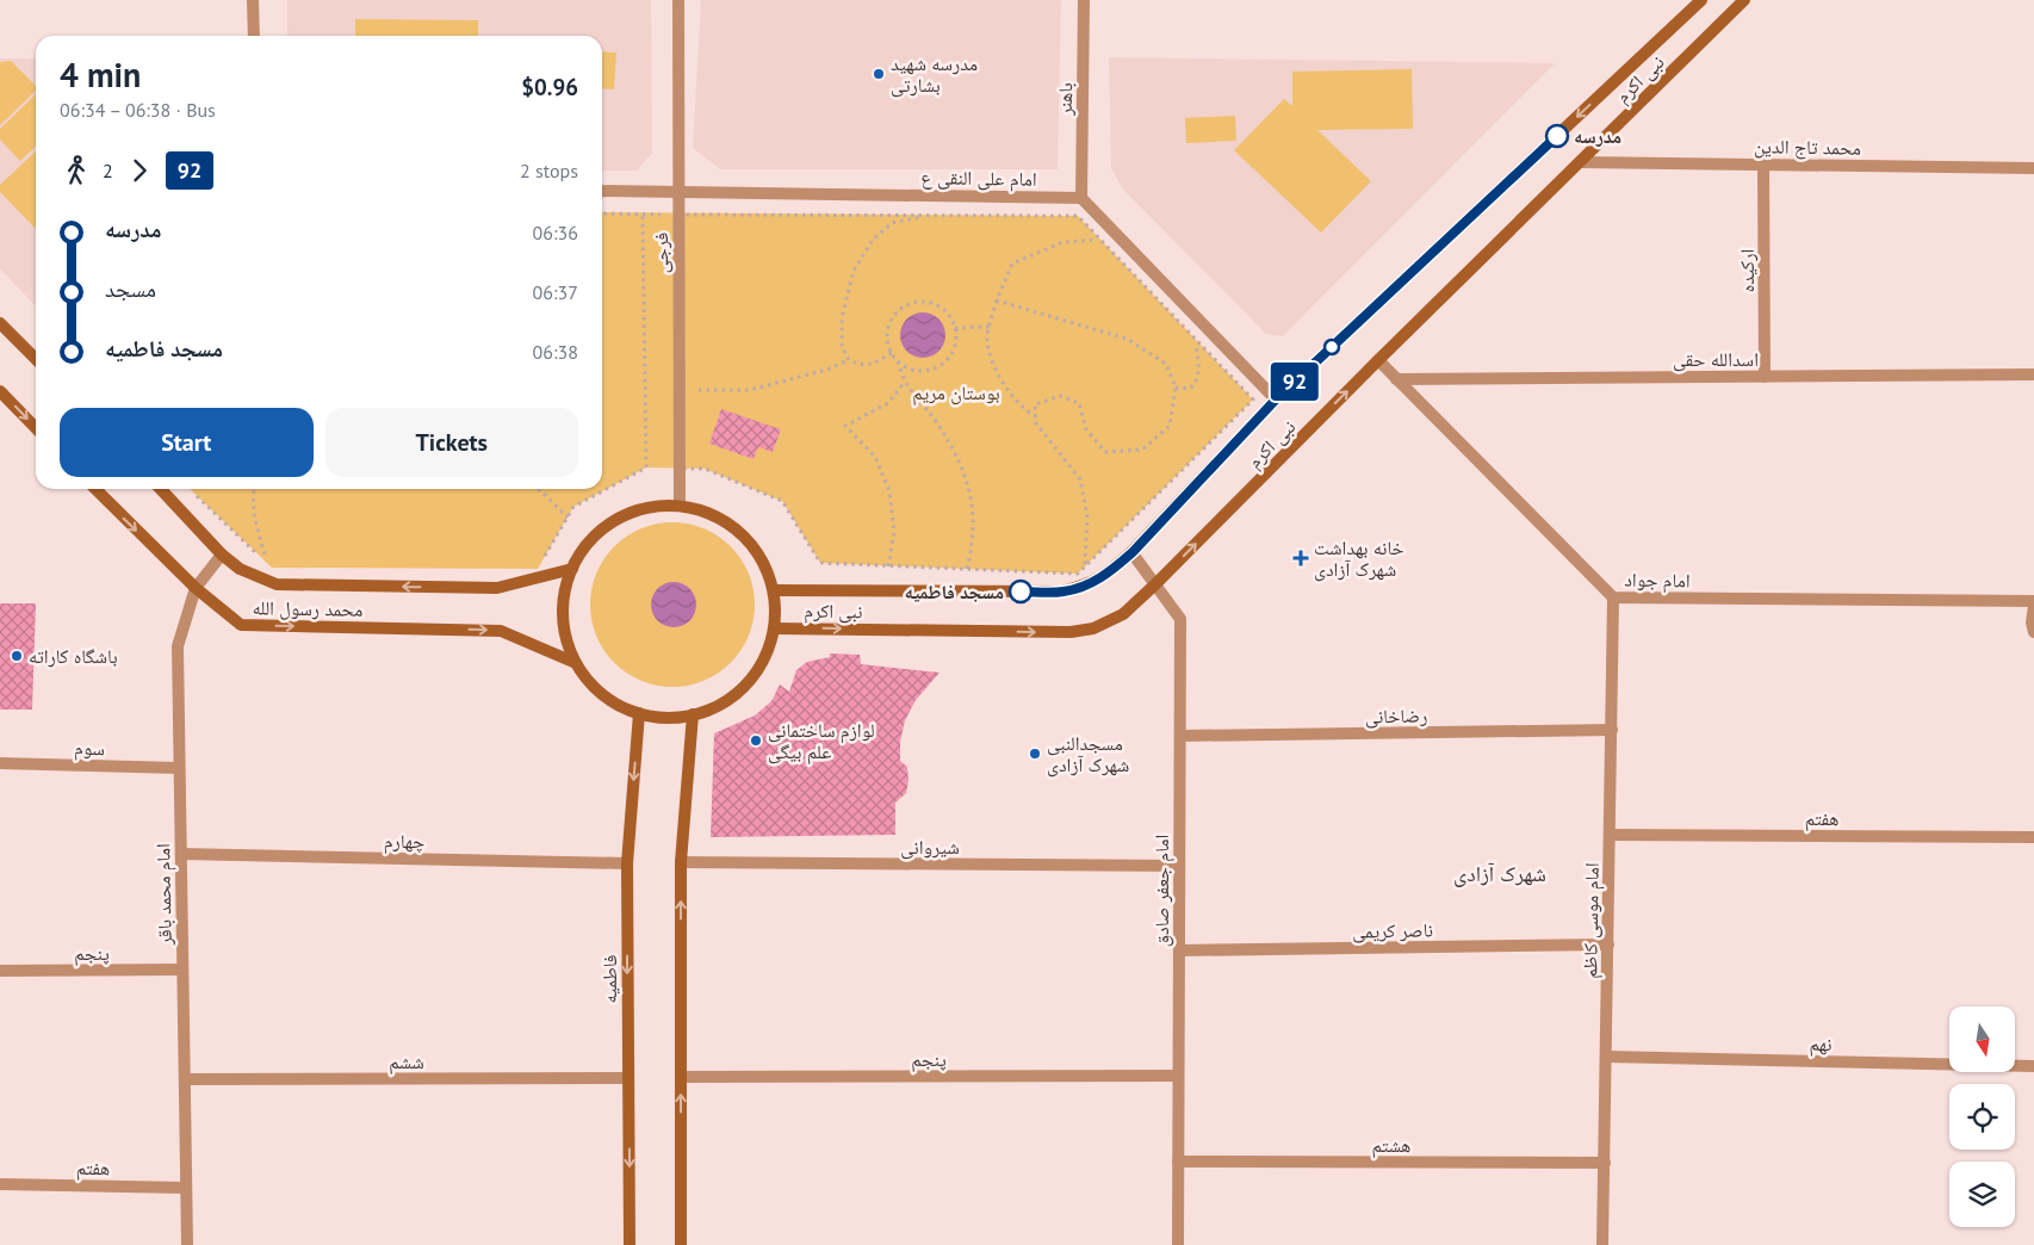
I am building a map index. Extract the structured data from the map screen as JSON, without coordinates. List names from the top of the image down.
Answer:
{
  "streets": {
    "street": [
      "نبی اکرم",
      "باهنر",
      "محمد تاج الدین",
      "امام علی النقی ع",
      "فرجی",
      "ارکیده",
      "اسدالله حقی",
      "امام جواد",
      "محمد رسول الله",
      "رضاخانی",
      "سوم",
      "هفتم",
      "چهارم",
      "شیروانی",
      "امام جعفر صادق",
      "امام محمد باقر",
      "امام موسی کاظم",
      "ناصر کریمی",
      "پنجم",
      "فاطمیه",
      "نهم",
      "ششم",
      "هشتم"
    ]
  },
  "crossings": [
    ["نبی اکرم", "محمد تاج الدین"],
    ["نبی اکرم", "فرجی"],
    ["نبی اکرم", "امام جواد"],
    ["نبی اکرم", "محمد رسول الله"],
    ["نبی اکرم", "امام جعفر صادق"],
    ["نبی اکرم", "فاطمیه"],
    ["باهنر", "امام علی النقی ع"],
    ["محمد تاج الدین", "ارکیده"],
    ["امام علی النقی ع", "فرجی"],
    ["فرجی", "محمد رسول الله"],
    ["فرجی", "فاطمیه"],
    ["ارکیده", "اسدالله حقی"],
    ["اسدالله حقی", "امام جواد"],
    ["امام جواد", "امام موسی کاظم"],
    ["محمد رسول الله", "امام محمد باقر"],
    ["محمد رسول الله", "فاطمیه"],
    ["رضاخانی", "امام جعفر صادق"],
    ["رضاخانی", "امام موسی کاظم"],
    ["سوم", "امام محمد باقر"],
    ["هفتم", "امام محمد باقر"],
    ["هفتم", "امام موسی کاظم"],
    ["چهارم", "امام محمد باقر"],
    ["چهارم", "فاطمیه"],
    ["شیروانی", "امام جعفر صادق"],
    ["امام جعفر صادق", "ناصر کریمی"],
    ["امام جعفر صادق", "پنجم"],
    ["امام جعفر صادق", "هشتم"],
    ["امام محمد باقر", "پنجم"],
    ["امام محمد باقر", "ششم"],
    ["امام موسی کاظم", "ناصر کریمی"],
    ["امام موسی کاظم", "نهم"],
    ["امام موسی کاظم", "هشتم"],
    ["فاطمیه", "ششم"]
  ],
  "districts": ["شهرک آزادی"],
  "parks": ["بوستان مریم"],
  "places": {
    "other": [
      "مدرسه شهید بشارتی",
      "مدرسه",
      "مسجد فاطمیه",
      "باشگاه کاراته",
      "لوازم ساختمانی علم بیگی",
      "مسجدالنبی شهرک آزادی"
    ],
    "health": ["خانه بهداشت شهرک آزادی"]
  },
  "lines": ["bus line 92"],
  "north": "bottom",
  "page": {
    "on_map": "92",
    "heading": ["4 min", "06:34 – 06:38 · Bus", "$0.96"],
    "legs": ["2", "92", "2 stops"],
    "list": [
      {
        "name": "مدرسه",
        "value": "06:36"
      },
      {
        "name": "مسجد",
        "value": "06:37"
      },
      {
        "name": "مسجد فاطمیه",
        "value": "06:38"
      }
    ],
    "buttons": ["Start", "Tickets"]
  }
}
